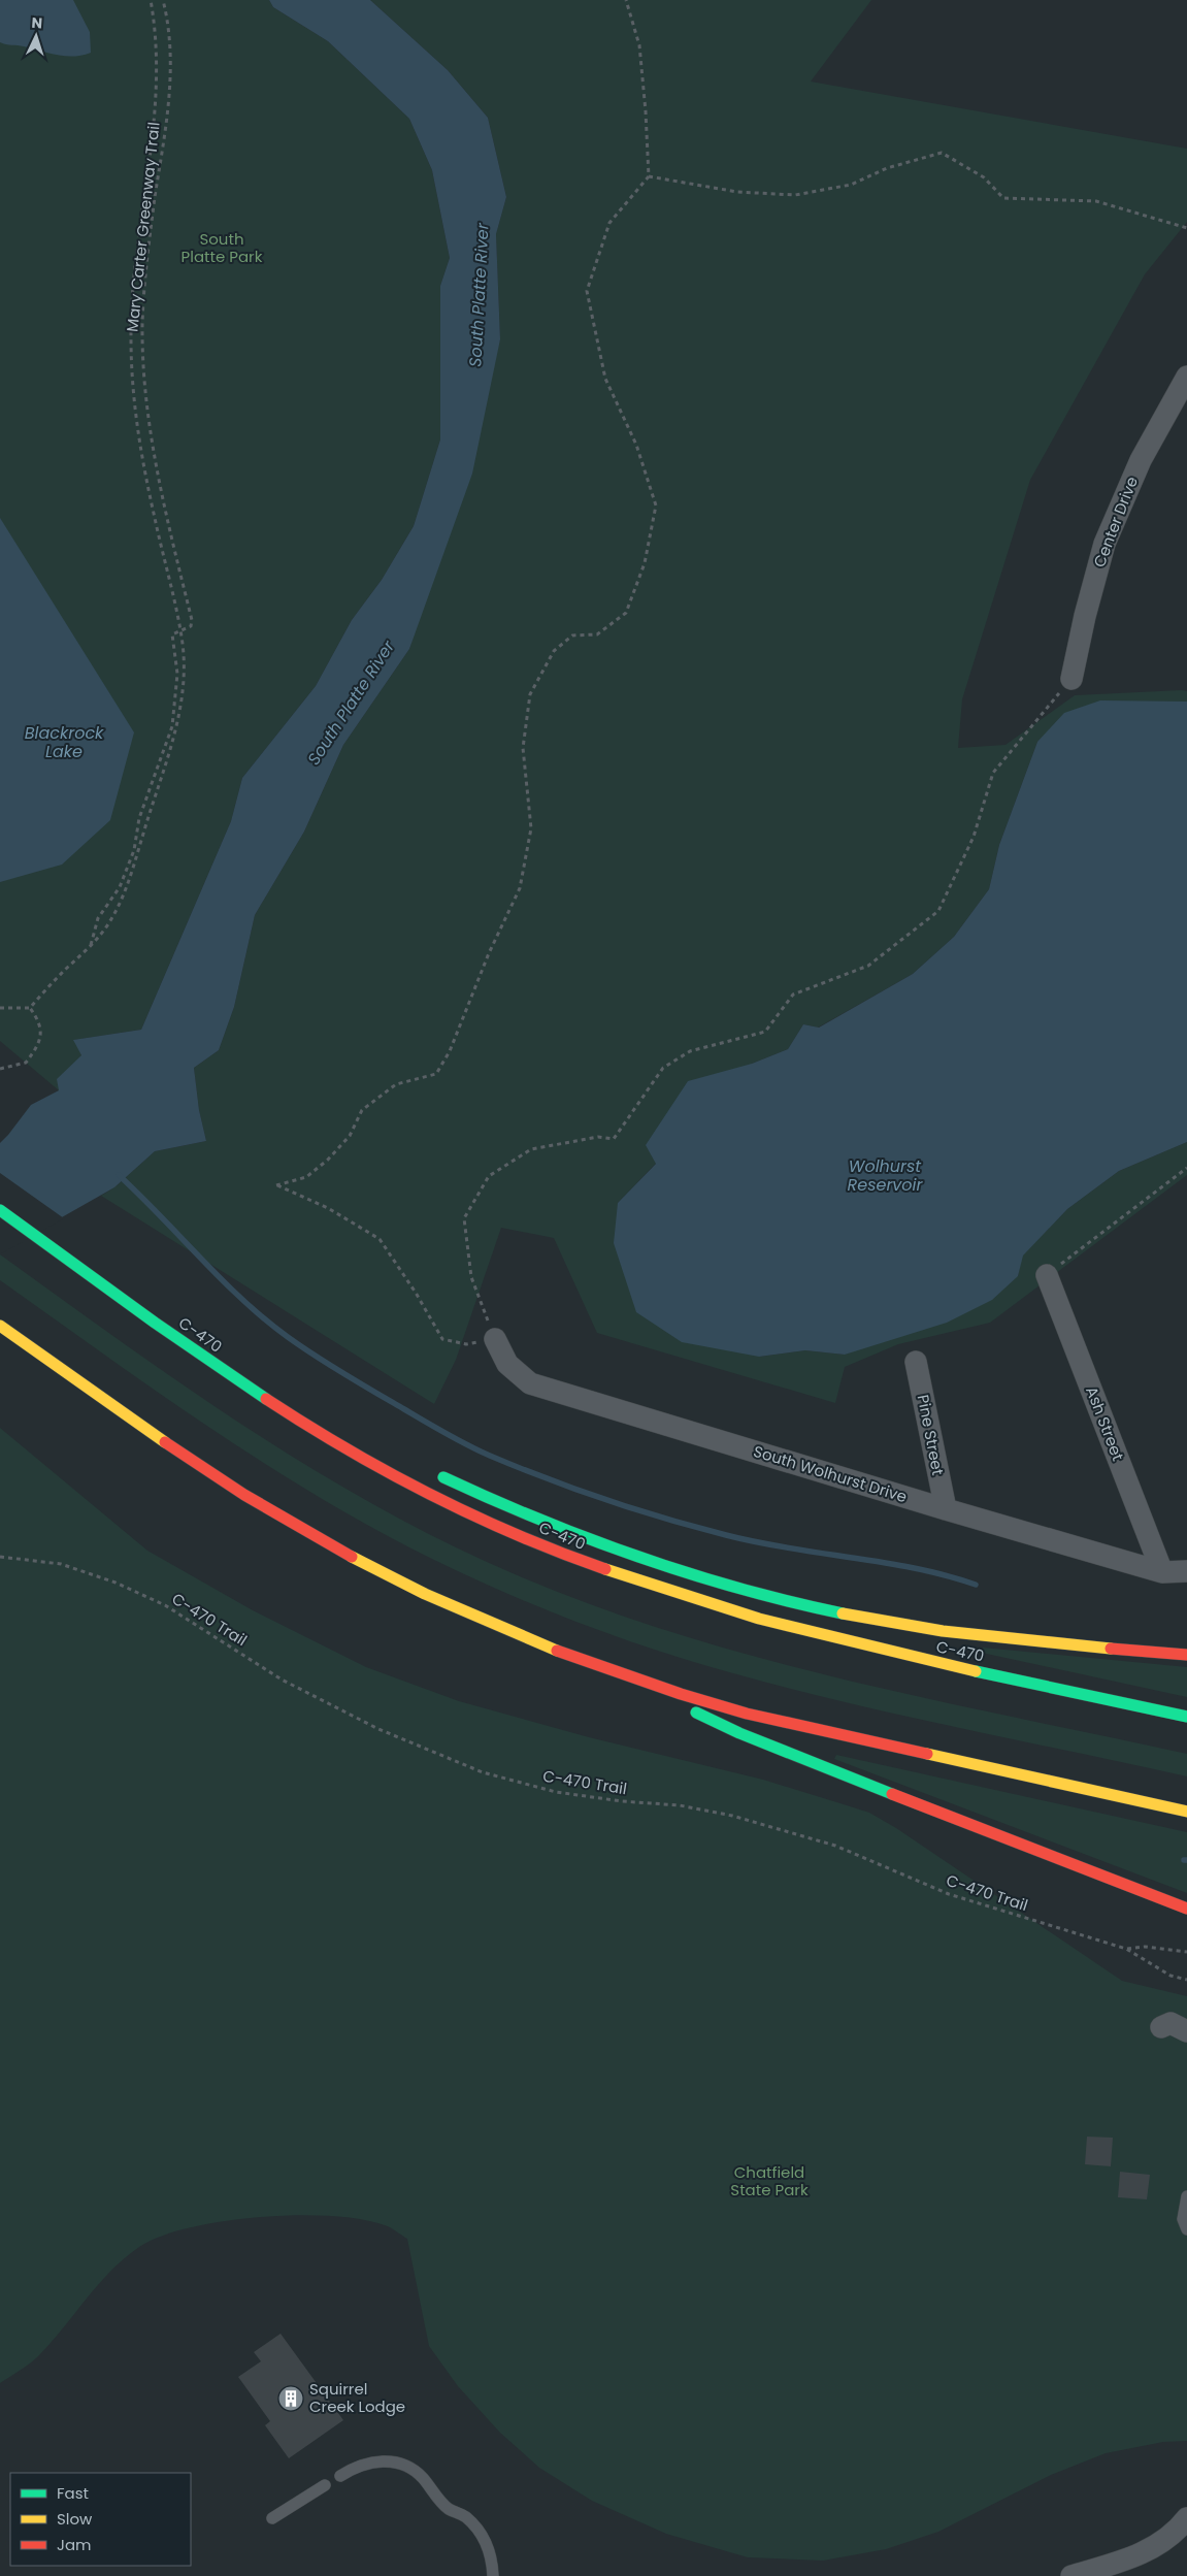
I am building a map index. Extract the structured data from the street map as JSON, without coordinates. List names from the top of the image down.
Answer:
{
  "streets": {
    "highway": ["C-470"],
    "street": [
      "Center Drive",
      "Ash Street",
      "Pine Street",
      "South Wolhurst Drive"
    ],
    "path": ["Mary Carter Greenway Trail", "C-470 Trail"]
  },
  "crossings": [
    ["Ash Street", "South Wolhurst Drive"],
    ["Pine Street", "South Wolhurst Drive"]
  ],
  "water": ["South Platte River", "Blackrock Lake", "Wolhurst Reservoir"],
  "parks": ["South Platte Park", "Chatfield State Park"],
  "places": {
    "building": ["Squirrel Creek Lodge"]
  },
  "legend": ["Fast", "Slow", "Jam"],
  "north": "top"
}
